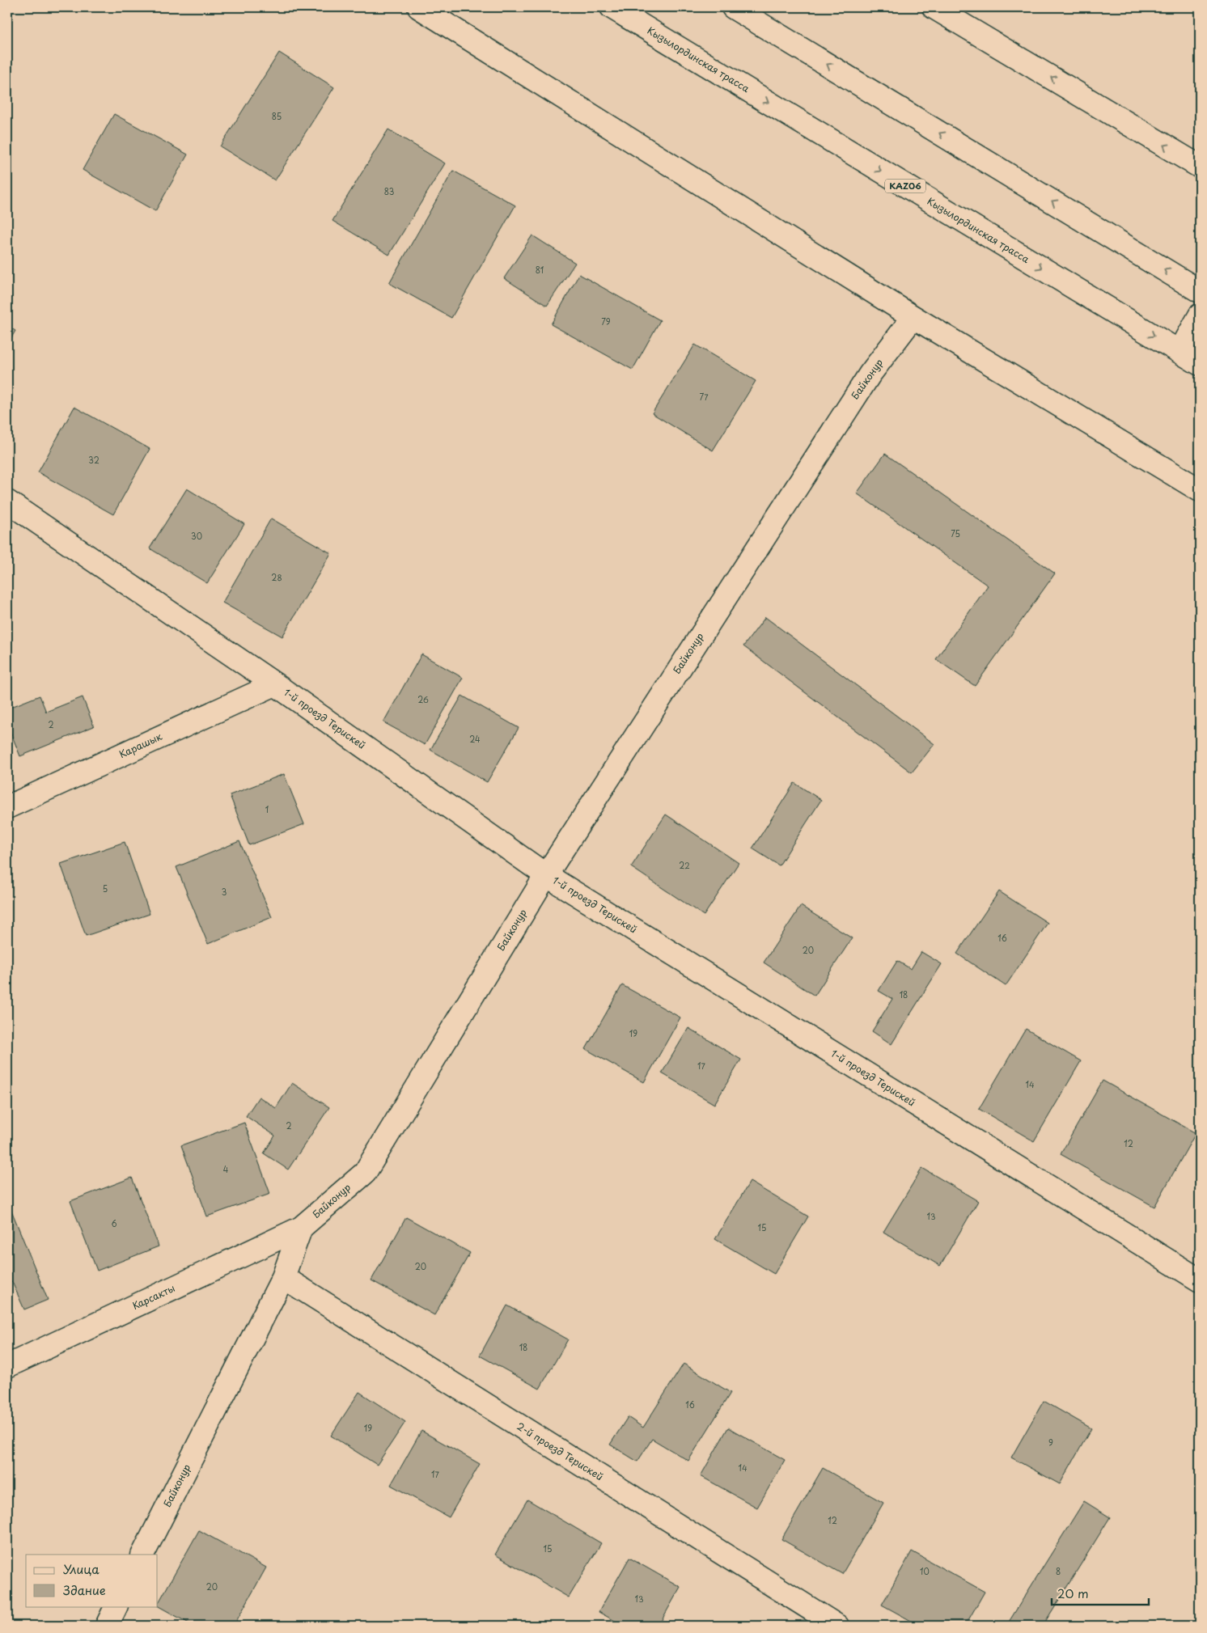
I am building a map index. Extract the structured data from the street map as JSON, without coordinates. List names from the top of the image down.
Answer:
{
  "streets": {
    "main road": [
      "Кызылординская трасса",
      "KАZ06",
      "Байконур",
      "1-й проезд Терискей",
      "Карашык",
      "Карсакты",
      "2-й проезд Терискей"
    ]
  },
  "crossings": [
    ["Байконур", "1-й проезд Терискей"],
    ["Байконур", "Карсакты"],
    ["Байконур", "2-й проезд Терискей"],
    ["1-й проезд Терискей", "Карашык"]
  ],
  "house_numbers": [
    "85",
    "83",
    "81",
    "79",
    "77",
    "32",
    "75",
    "30",
    "28",
    "26",
    "2",
    "24",
    "1",
    "22",
    "5",
    "3",
    "16",
    "20",
    "18",
    "19",
    "17",
    "14",
    "2",
    "12",
    "4",
    "13",
    "6",
    "15",
    "20",
    "18",
    "16",
    "19",
    "9",
    "14",
    "17",
    "12",
    "15",
    "10",
    "8",
    "20",
    "13"
  ],
  "legend": ["Улица", "Здание"],
  "scale_bar": "20 m"
}
